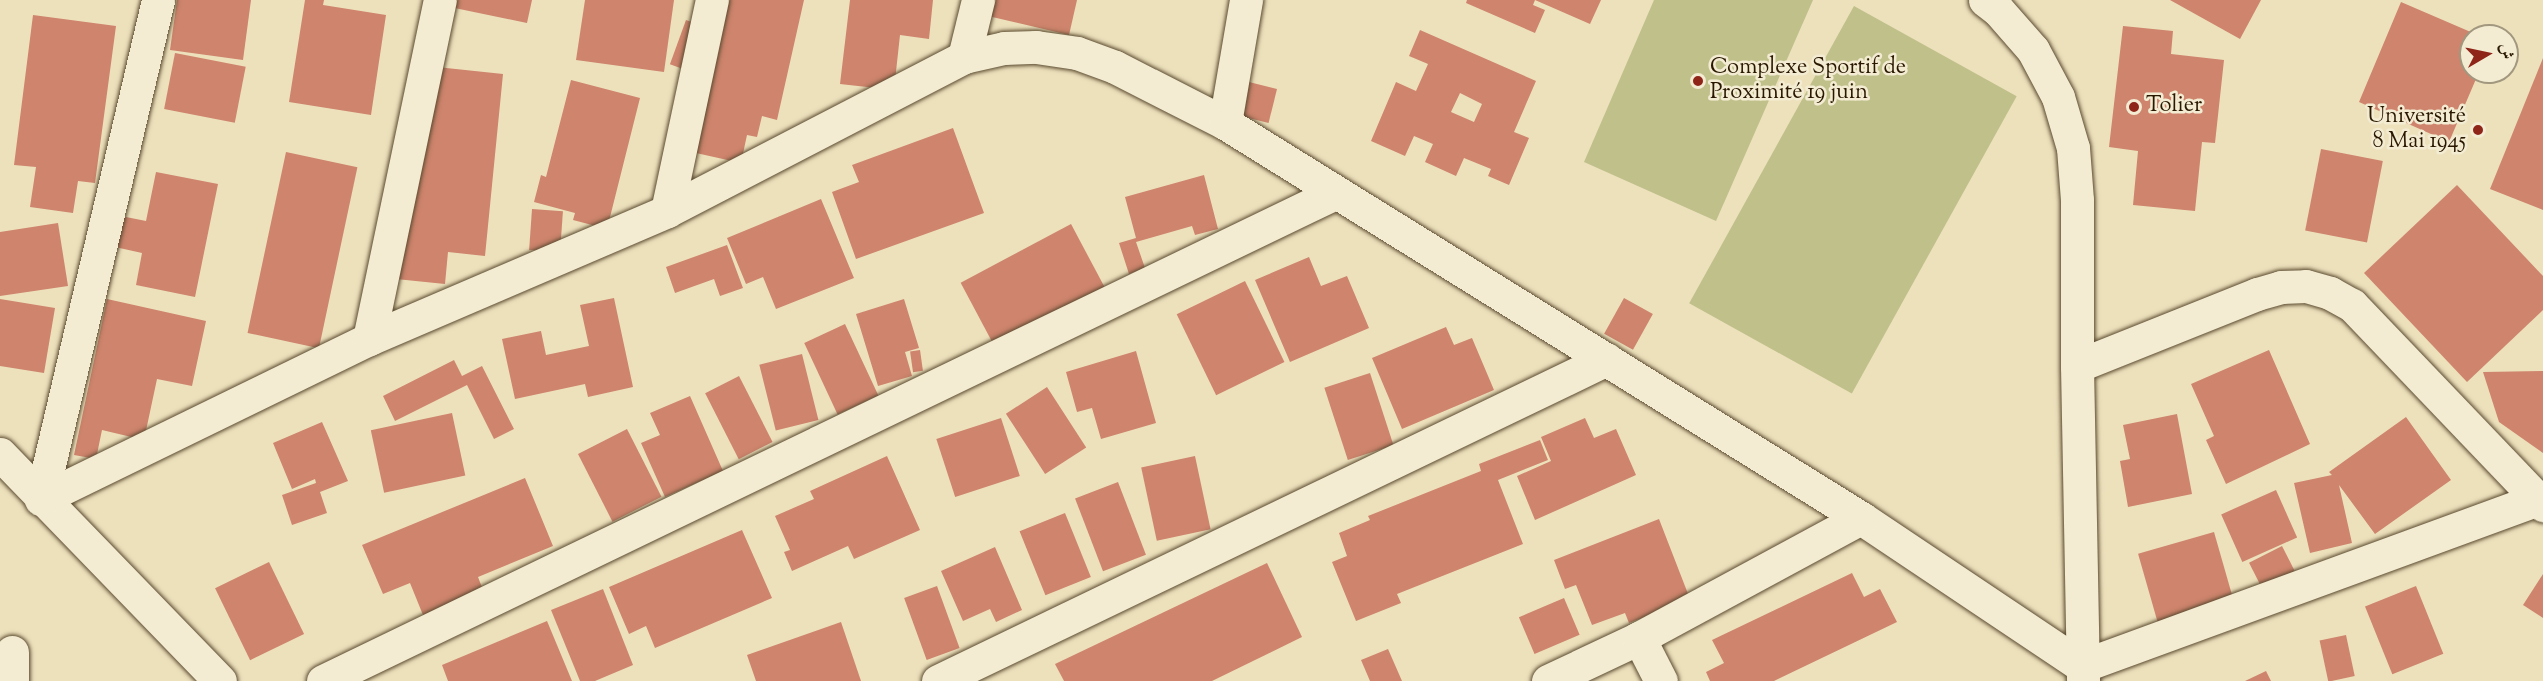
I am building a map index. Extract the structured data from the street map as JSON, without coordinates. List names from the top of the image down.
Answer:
{
  "places": ["Complexe Sportif de Proximité 19 juin", "Tolier", "Université 8 Mai 1945"],
  "north": "right"
}
